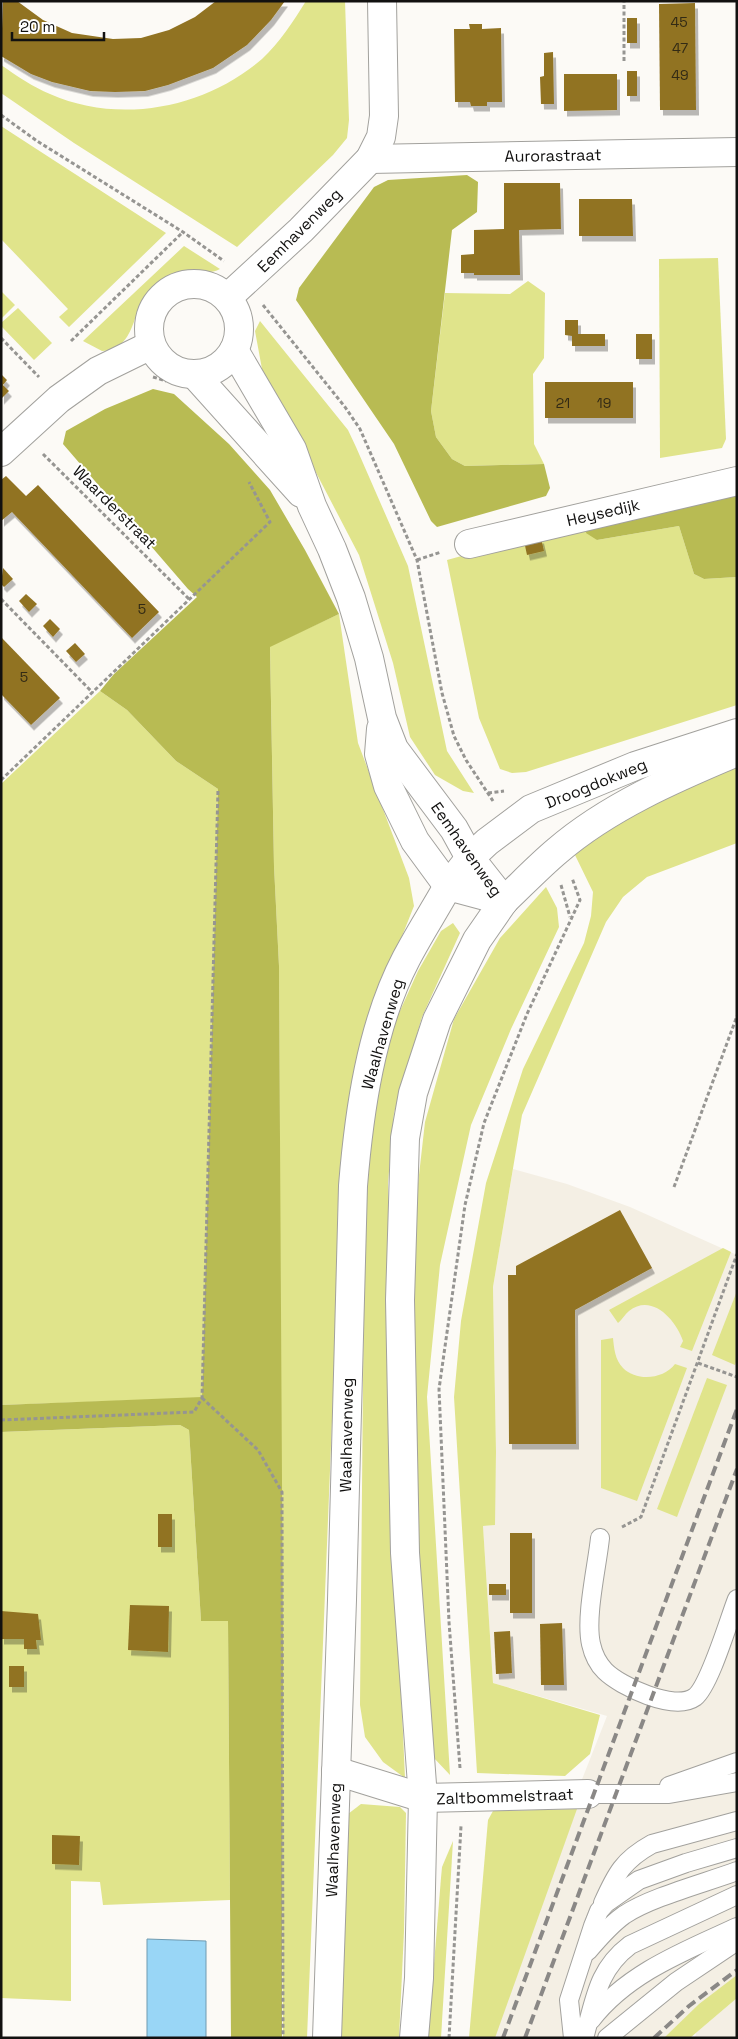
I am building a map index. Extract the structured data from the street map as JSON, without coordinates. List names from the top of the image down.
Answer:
{
  "streets": {
    "street": [
      "Aurorastraat",
      "Eemhavenweg",
      "Heysedijk",
      "Droogdokweg",
      "Waalhavenweg",
      "Zaltbommelstraat"
    ],
    "path": ["Waarderstraat"]
  },
  "crossings": [
    ["Aurorastraat", "Eemhavenweg"],
    ["Eemhavenweg", "Droogdokweg"],
    ["Eemhavenweg", "Waalhavenweg"],
    ["Droogdokweg", "Waalhavenweg"],
    ["Waalhavenweg", "Zaltbommelstraat"]
  ],
  "house_numbers": [
    "45",
    "47",
    "49",
    "21",
    "19",
    "5",
    "5"
  ],
  "scale_bar": "20 m"
}
